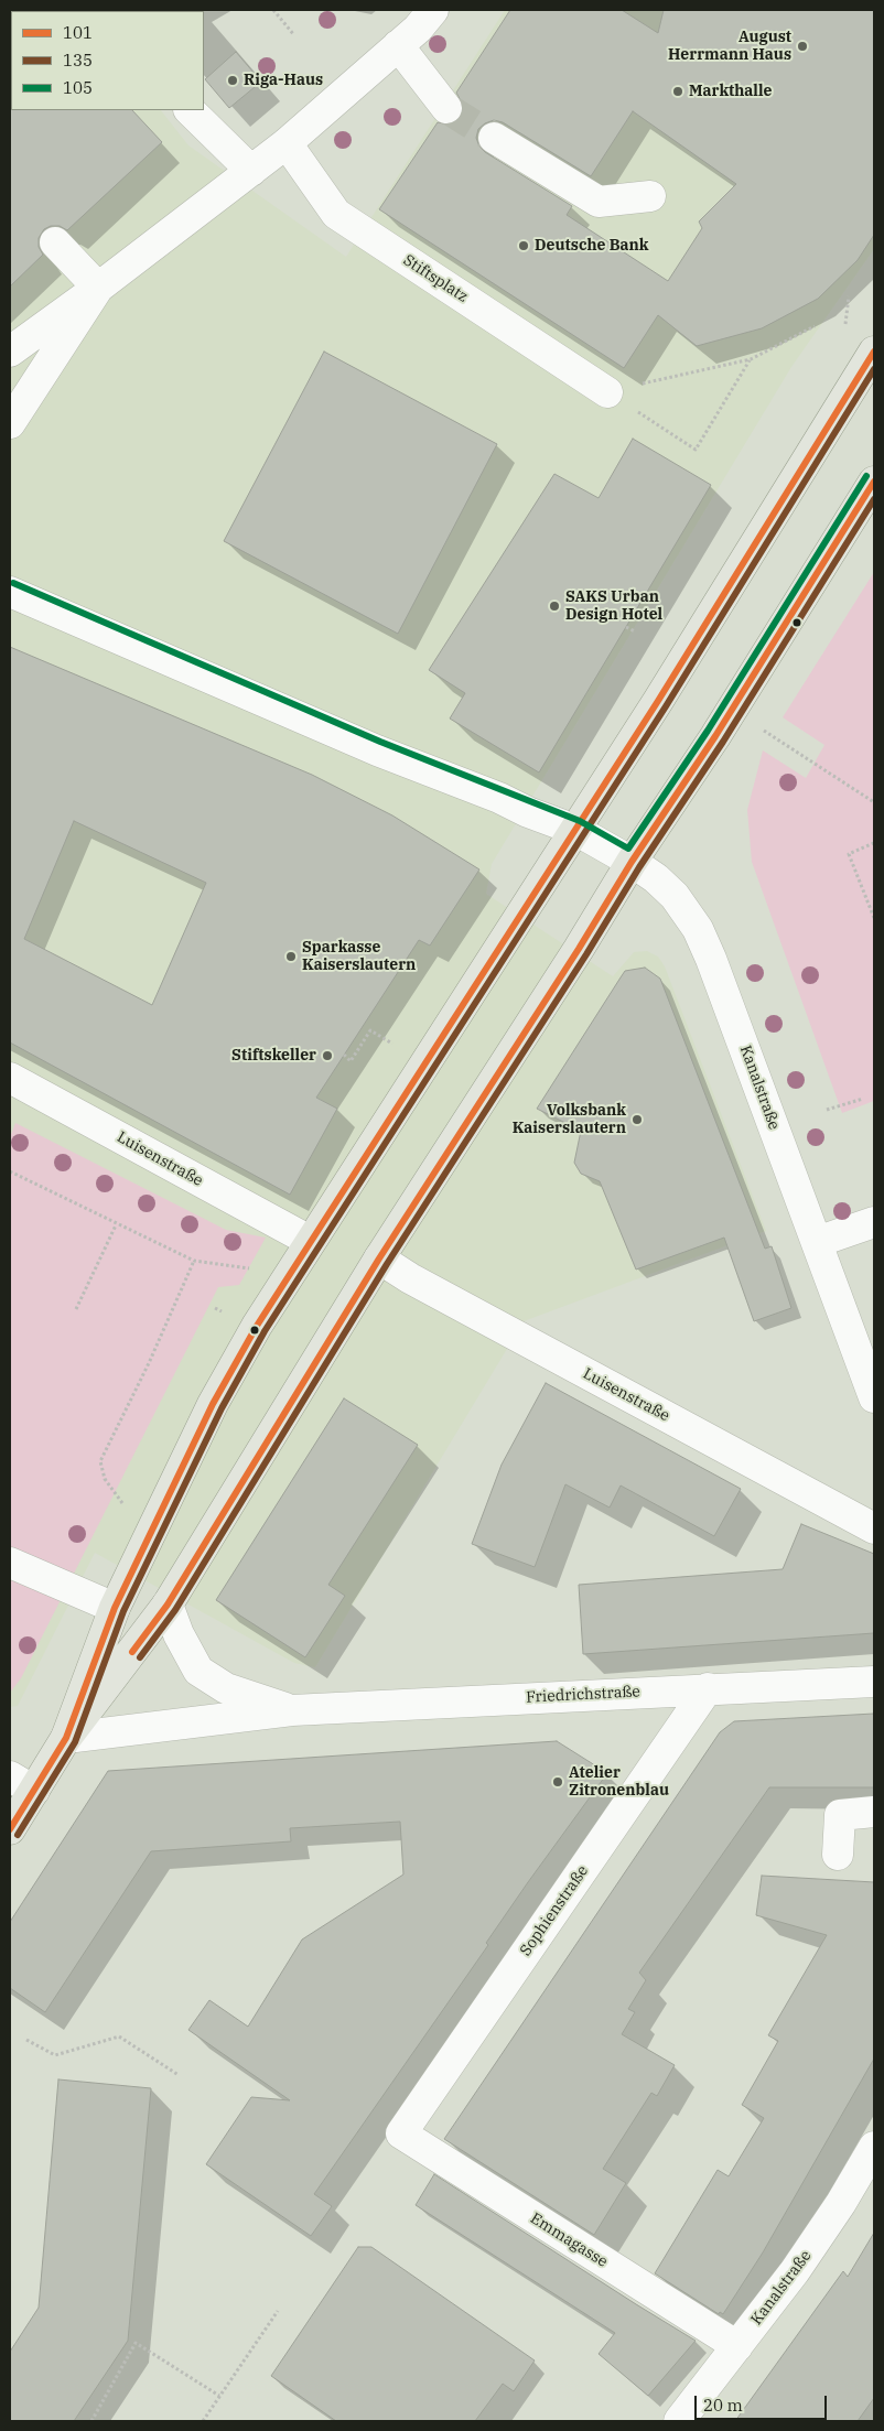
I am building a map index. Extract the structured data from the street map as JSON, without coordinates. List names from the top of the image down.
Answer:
{
  "streets": {
    "street": [
      "Stiftsplatz",
      "Kanalstraße",
      "Luisenstraße",
      "Friedrichstraße",
      "Sophienstraße",
      "Emmagasse"
    ]
  },
  "crossings": [
    ["Kanalstraße", "Emmagasse"],
    ["Friedrichstraße", "Sophienstraße"],
    ["Sophienstraße", "Emmagasse"]
  ],
  "places": [
    "August Herrmann Haus",
    "Riga-Haus",
    "Markthalle",
    "Deutsche Bank",
    "SAKS Urban Design Hotel",
    "Sparkasse Kaiserslautern",
    "Stiftskeller",
    "Volksbank Kaiserslautern",
    "Atelier Zitronenblau"
  ],
  "lines": ["transit line 101", "transit line 135", "transit line 105"],
  "legend": ["101", "135", "105"],
  "scale_bar": "20 m"
}
